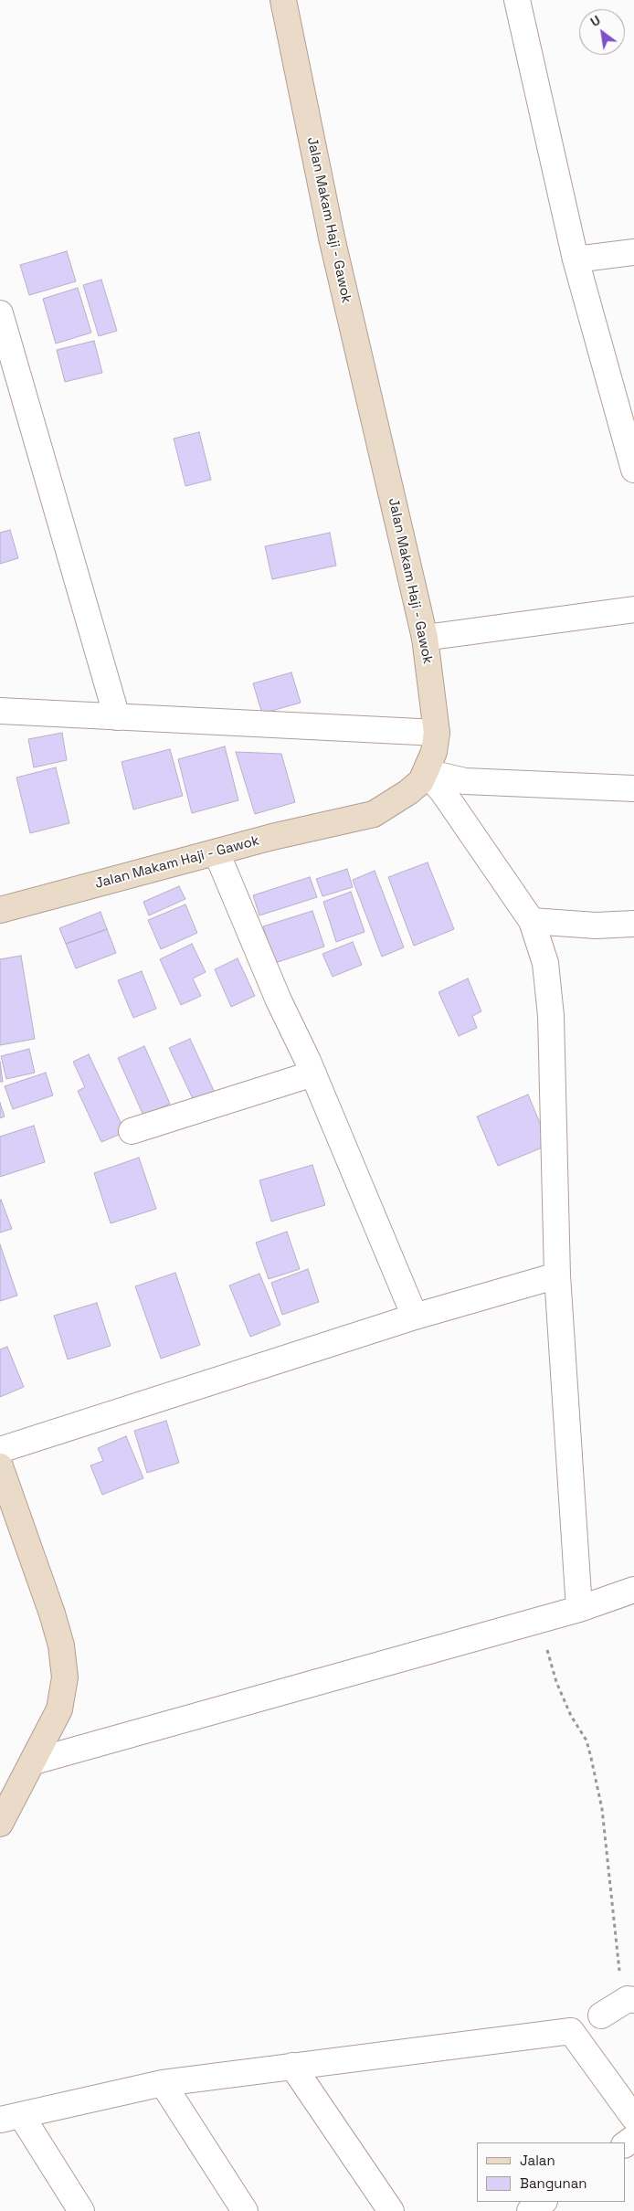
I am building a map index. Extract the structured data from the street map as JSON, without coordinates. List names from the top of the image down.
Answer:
{
  "streets": {
    "street": ["Jalan Makam Haji - Gawok"]
  },
  "legend": ["Jalan", "Bangunan"],
  "north": "top left"
}
